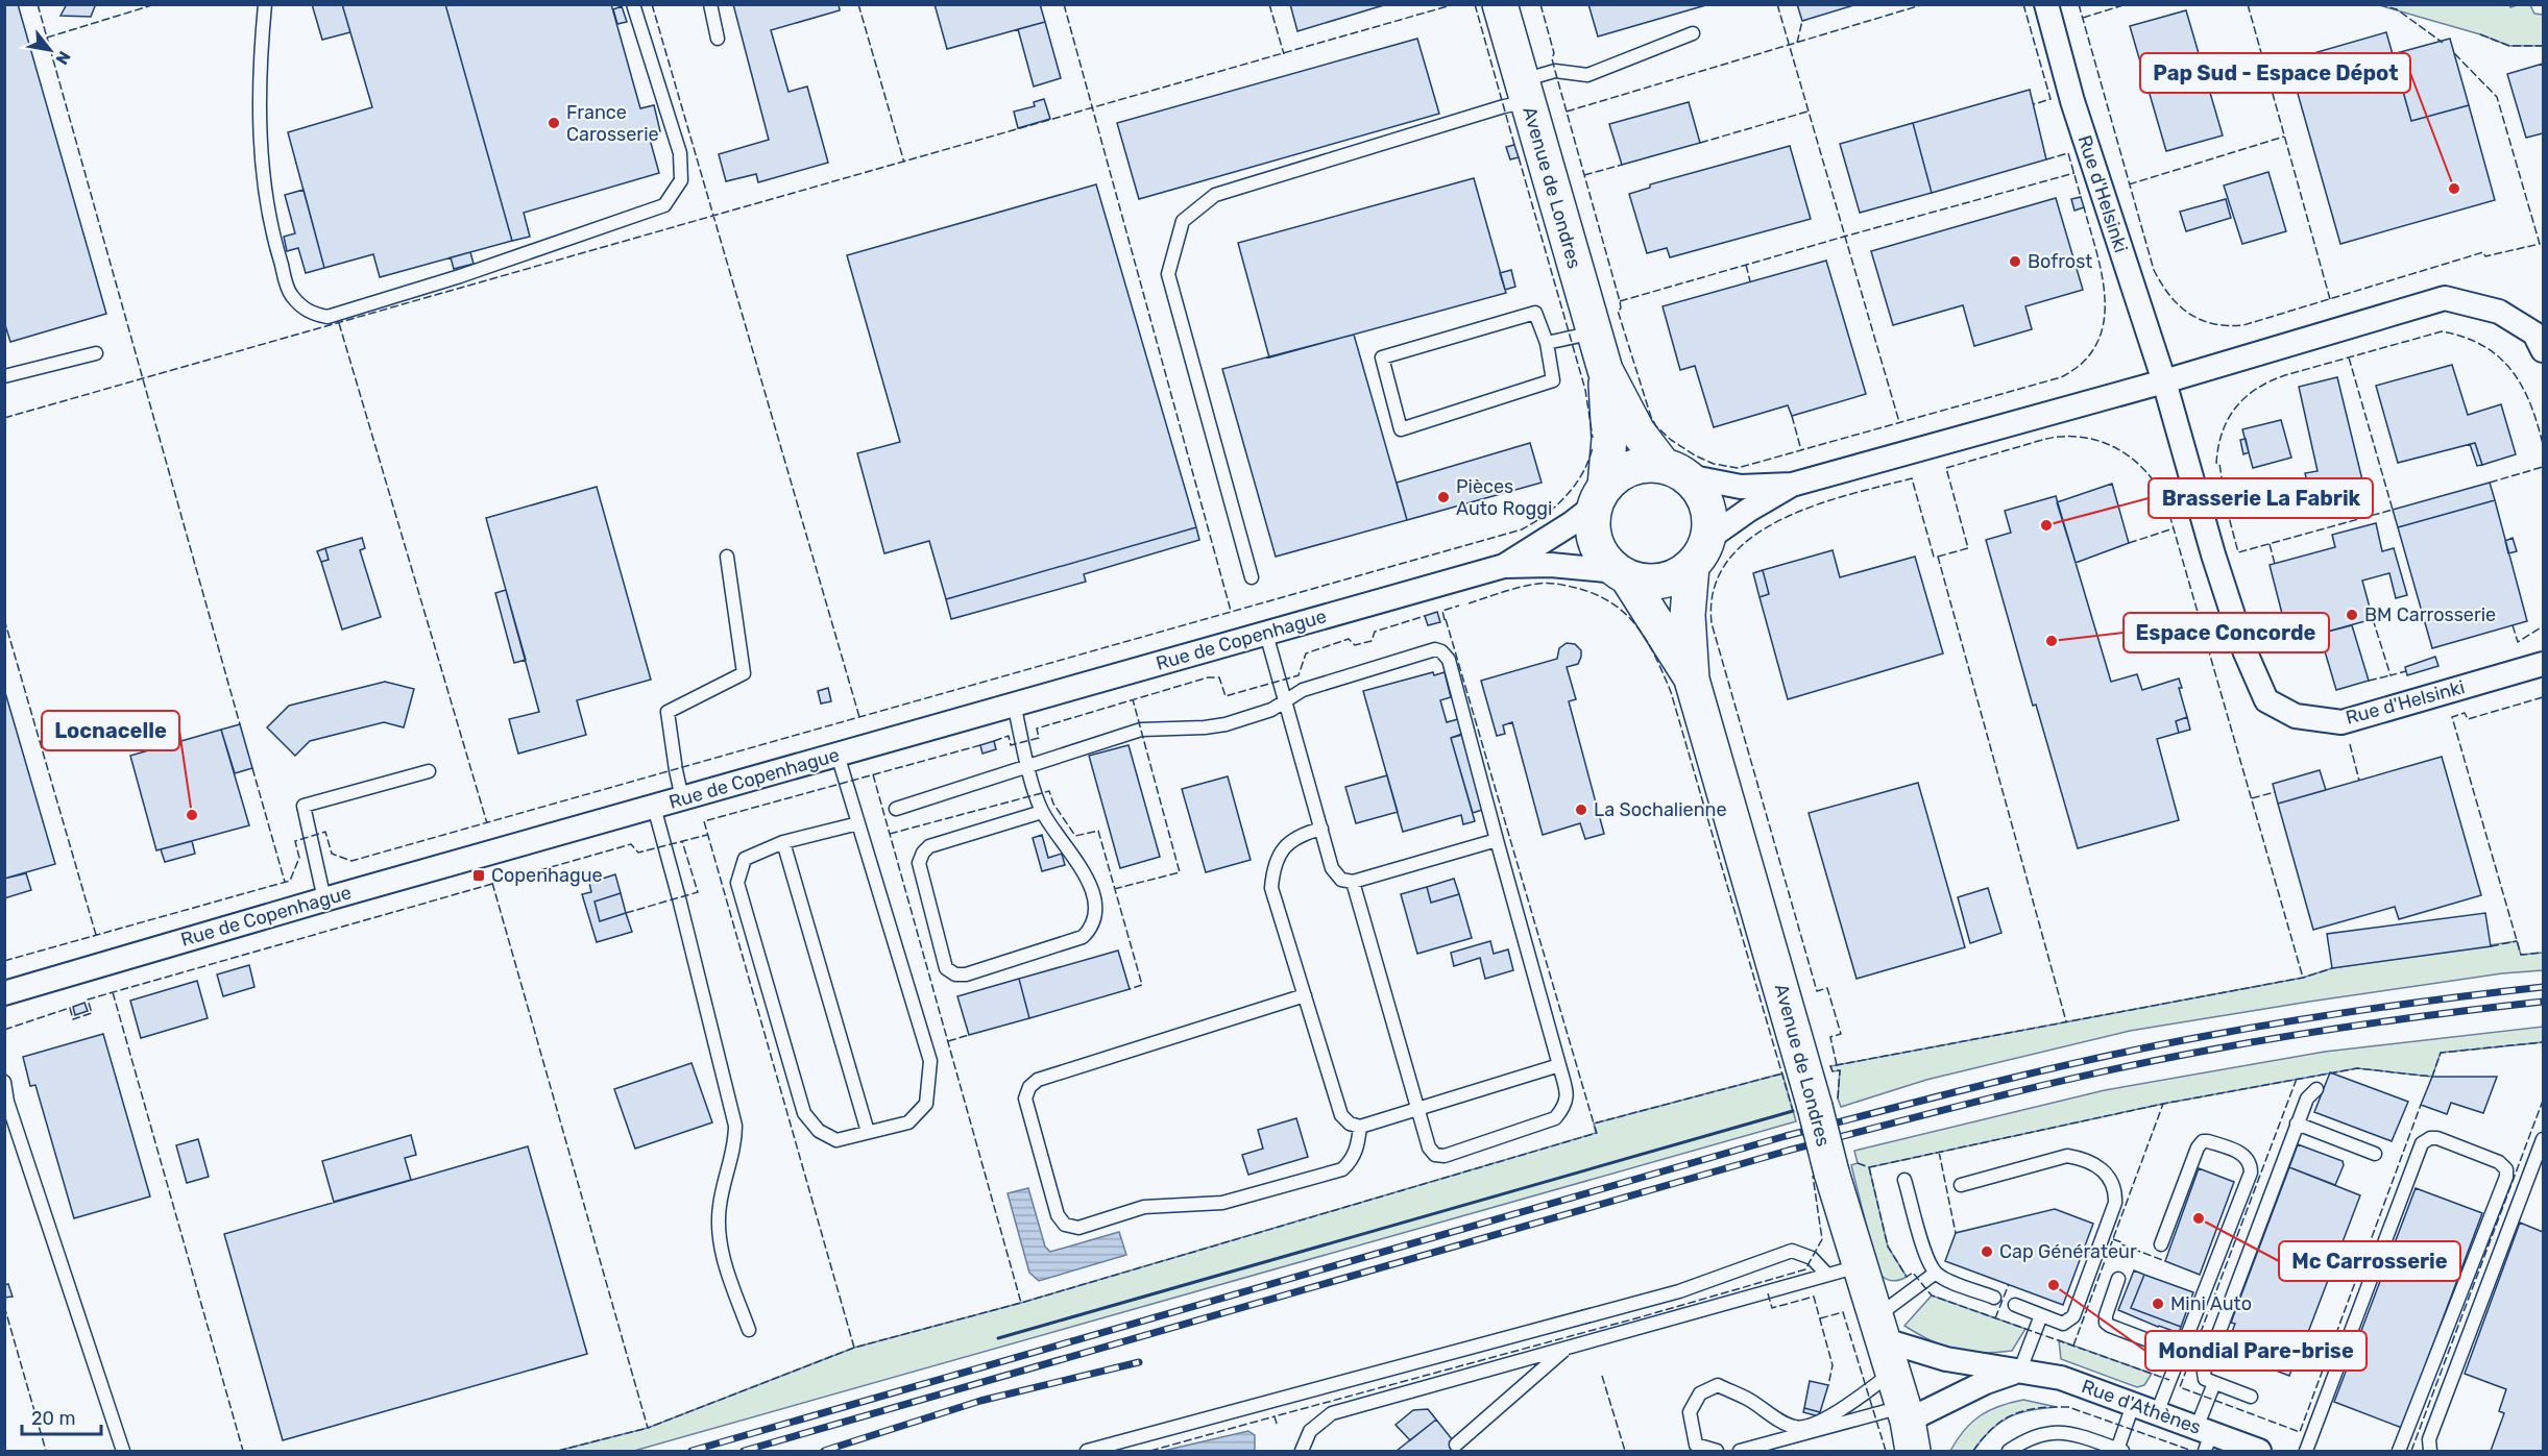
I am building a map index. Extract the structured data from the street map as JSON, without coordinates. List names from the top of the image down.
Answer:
{
  "streets": {
    "street": [
      "Avenue de Londres",
      "Rue d'Helsinki",
      "Rue de Copenhague",
      "Rue d'Athènes"
    ]
  },
  "crossings": [
    ["Avenue de Londres", "Rue de Copenhague"],
    ["Avenue de Londres", "Rue d'Athènes"]
  ],
  "places": {
    "other": [
      "France Carosserie",
      "Pap Sud - Espace Dépot",
      "Bofrost",
      "Pièces Auto Roggi",
      "Brasserie La Fabrik",
      "BM Carrosserie",
      "Espace Concorde",
      "La Sochalienne",
      "Locnacelle",
      "Mc Carrosserie",
      "Cap Générateur",
      "Mondial Pare-brise",
      "Mini Auto"
    ],
    "transit": ["Copenhague"]
  },
  "scale_bar": "20 m",
  "north": "bottom right"
}
